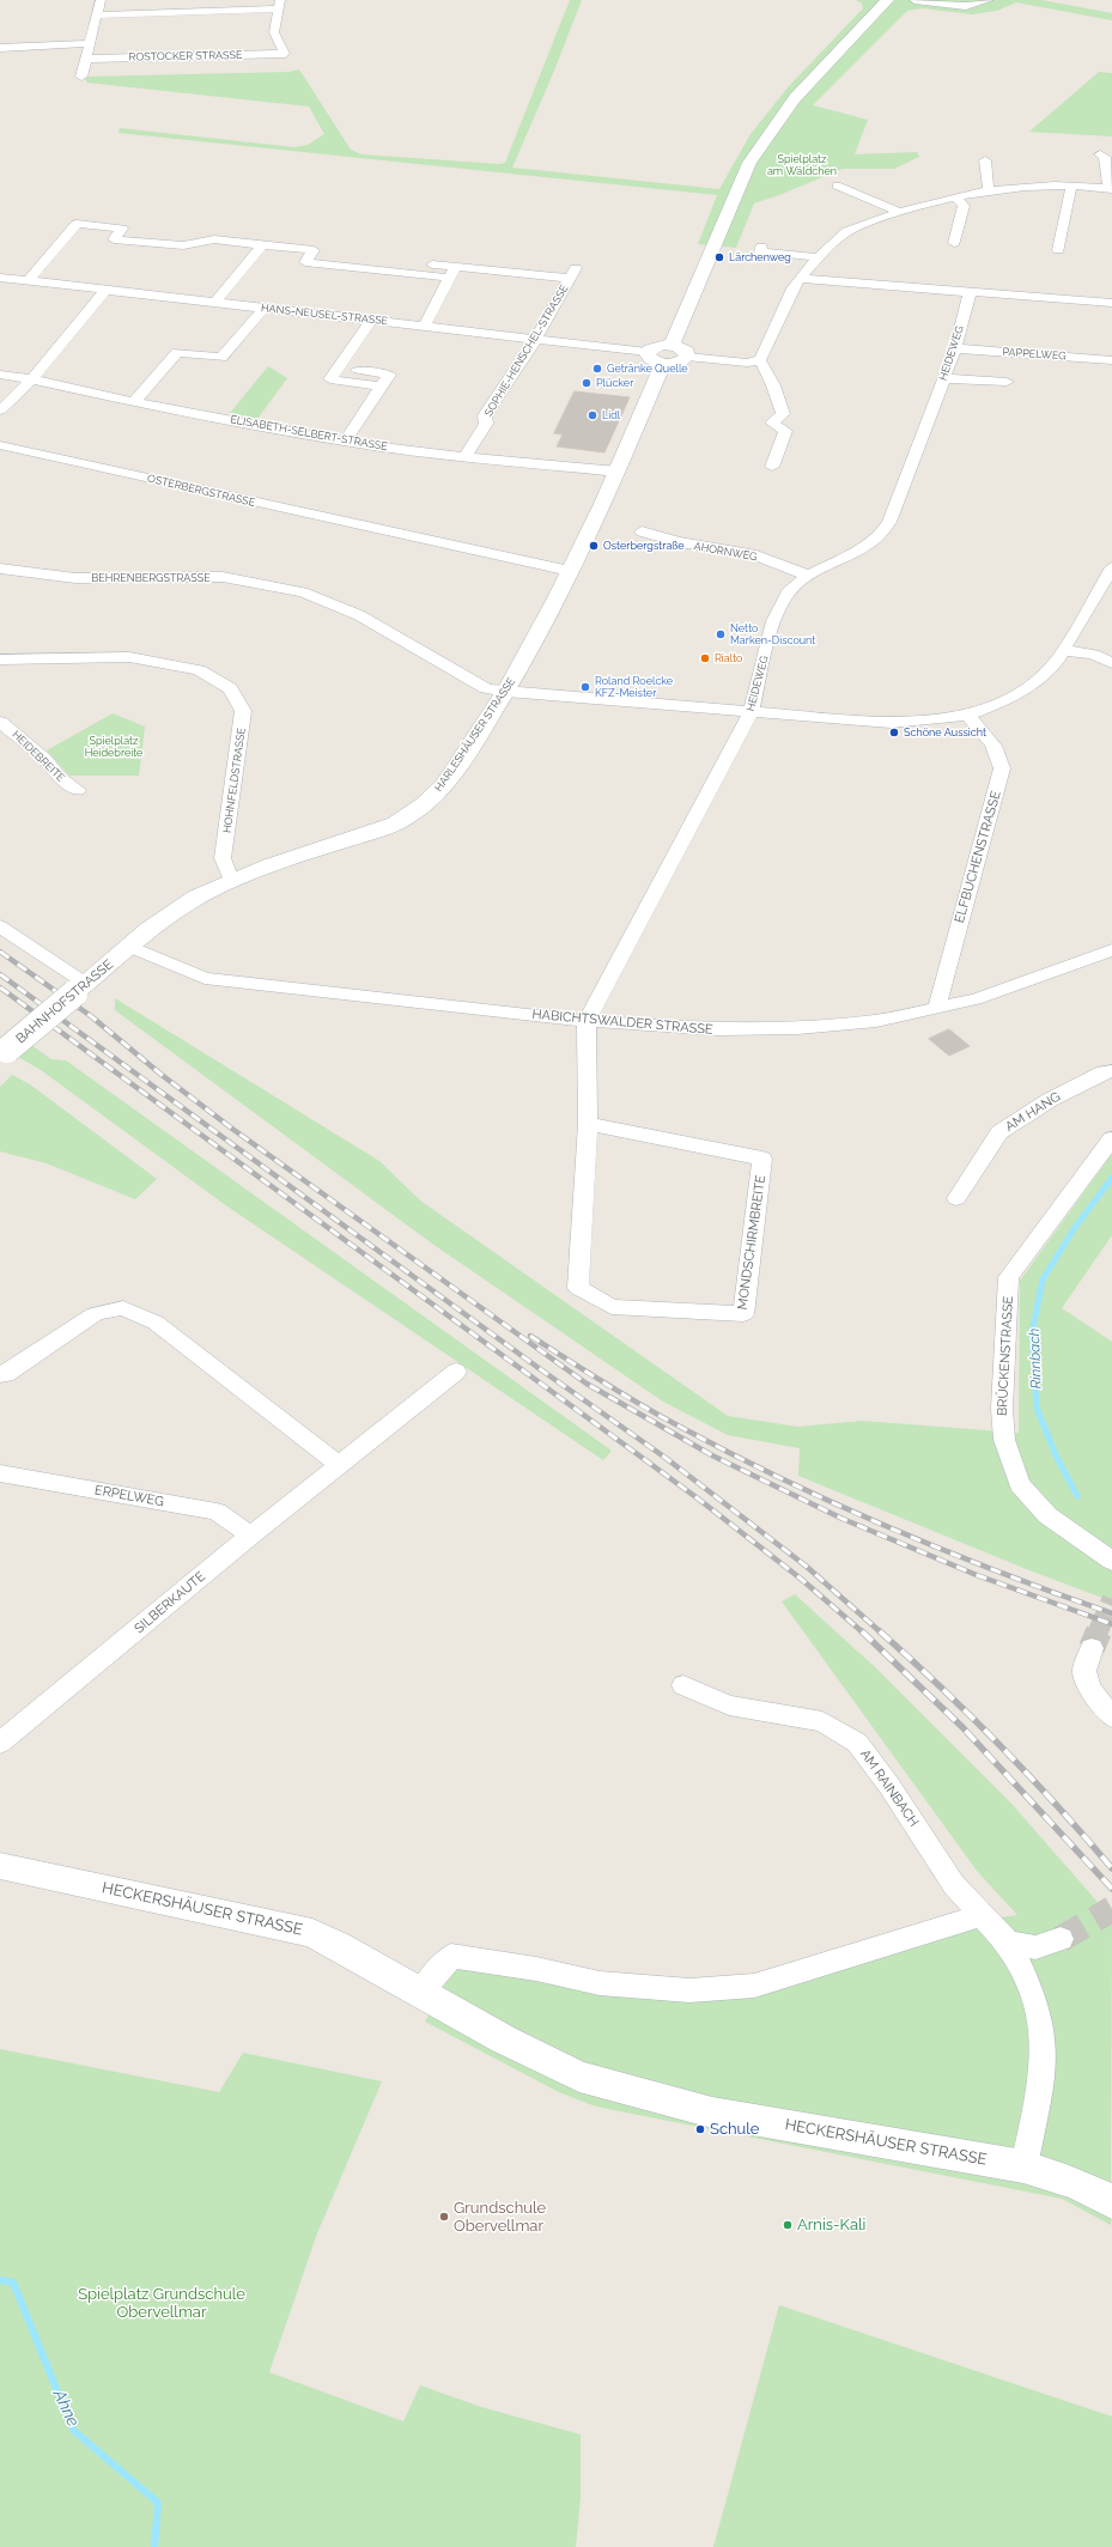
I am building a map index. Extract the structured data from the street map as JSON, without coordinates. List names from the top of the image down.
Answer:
{
  "streets": {
    "main road": ["HARLESHÄUSER STRASSE", "BAHNHOFSTRASSE"],
    "street": [
      "ROSTOCKER STRASSE",
      "HANS-NEUSEL-STRASSE",
      "SOPHIE-HENSCHEL-STRASSE",
      "HEIDEWEG",
      "PAPPELWEG",
      "ELISABETH-SELBERT-STRASSE",
      "OSTERBERGSTRASSE",
      "AHORNWEG",
      "BEHRENBERGSTRASSE",
      "HEIDEBREITE",
      "HOHNFELDSTRASSE",
      "ELFBUCHENSTRASSE",
      "HABICHTSWALDER STRASSE",
      "AM HANG",
      "MONDSCHIRMBREITE",
      "BRÜCKENSTRASSE",
      "ERPELWEG",
      "SILBERKAUTE",
      "AM RAINBACH",
      "HECKERSHÄUSER STRASSE"
    ]
  },
  "crossings": [
    ["HANS-NEUSEL-STRASSE", "SOPHIE-HENSCHEL-STRASSE"],
    ["SOPHIE-HENSCHEL-STRASSE", "ELISABETH-SELBERT-STRASSE"],
    ["HEIDEWEG", "PAPPELWEG"],
    ["HEIDEWEG", "AHORNWEG"],
    ["HEIDEWEG", "HABICHTSWALDER STRASSE"],
    ["HEIDEWEG", "MONDSCHIRMBREITE"],
    ["ELISABETH-SELBERT-STRASSE", "HARLESHÄUSER STRASSE"],
    ["OSTERBERGSTRASSE", "HARLESHÄUSER STRASSE"],
    ["BEHRENBERGSTRASSE", "HARLESHÄUSER STRASSE"],
    ["HARLESHÄUSER STRASSE", "HOHNFELDSTRASSE"],
    ["HARLESHÄUSER STRASSE", "BAHNHOFSTRASSE"],
    ["HARLESHÄUSER STRASSE", "HABICHTSWALDER STRASSE"],
    ["ELFBUCHENSTRASSE", "HABICHTSWALDER STRASSE"],
    ["BAHNHOFSTRASSE", "HABICHTSWALDER STRASSE"],
    ["HABICHTSWALDER STRASSE", "MONDSCHIRMBREITE"],
    ["ERPELWEG", "SILBERKAUTE"]
  ],
  "water": ["Rinnbach", "Ahne"],
  "parks": ["Spielplatz am Wäldchen", "Spielplatz Heidebreite", "Spielplatz Grundschule Obervellmar"],
  "places": [
    "Lärchenweg",
    "Getränke Quelle",
    "Plücker",
    "Lidl",
    "Osterbergstraße",
    "Netto Marken-Discount",
    "Rialto",
    "Roland Roelcke KFZ-Meister",
    "Schöne Aussicht",
    "Schule",
    "Grundschule Obervellmar",
    "Arnis-Kali"
  ]
}
